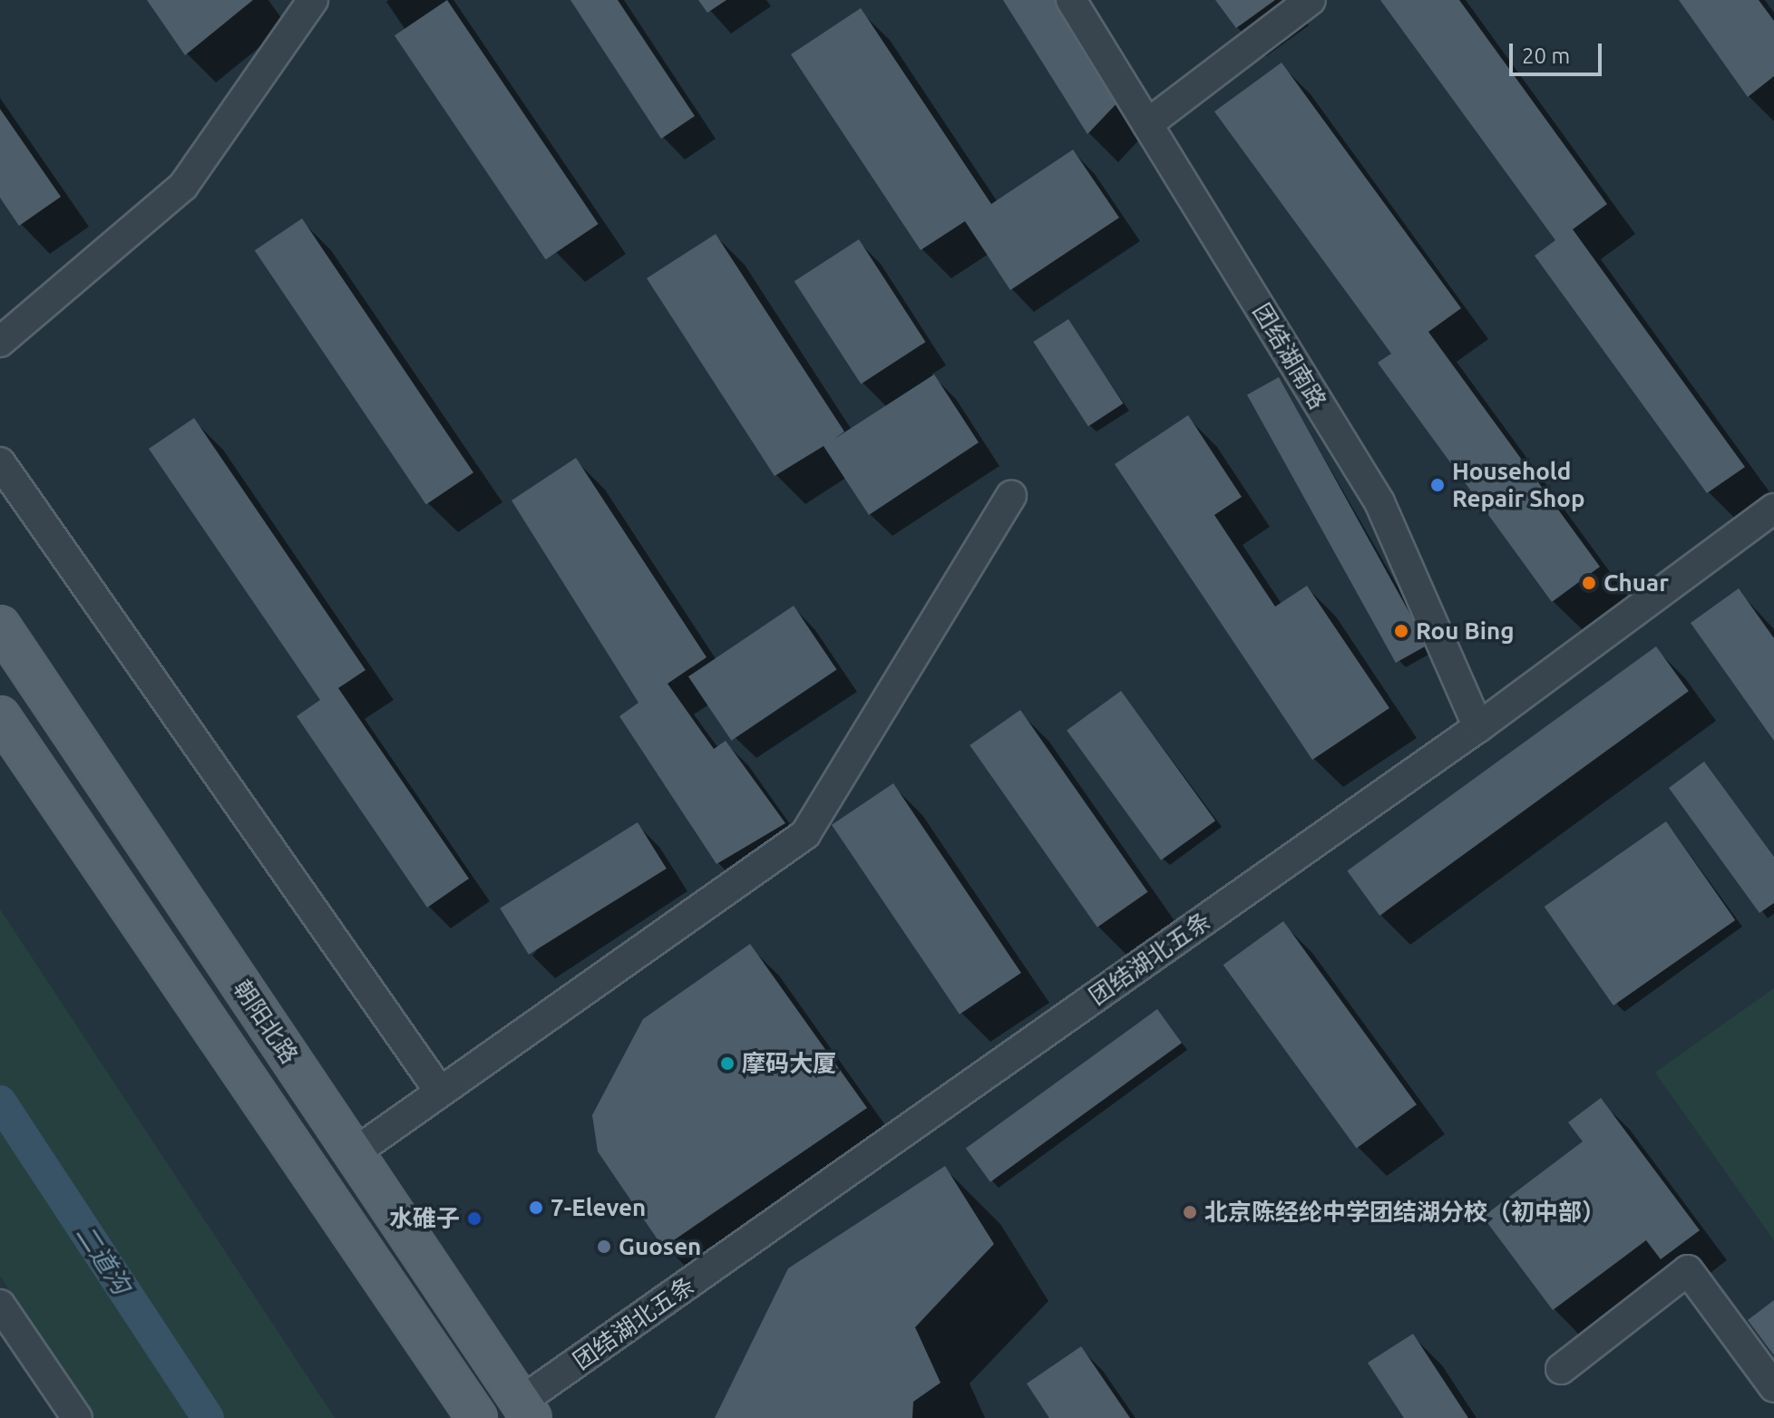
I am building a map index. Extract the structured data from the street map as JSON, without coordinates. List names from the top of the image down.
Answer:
{
  "streets": {
    "main road": ["朝阳北路"],
    "street": ["团结湖南路", "团结湖北五条"]
  },
  "crossings": [
    ["团结湖南路", "团结湖北五条"],
    ["团结湖北五条", "朝阳北路"]
  ],
  "water": ["二道沟"],
  "places": [
    "Household Repair Shop",
    "Chuar",
    "Rou Bing",
    "摩码大厦",
    "7-Eleven",
    "北京陈经纶中学团结湖分校（初中部）",
    "水碓子",
    "Guosen"
  ],
  "scale_bar": "20 m"
}
